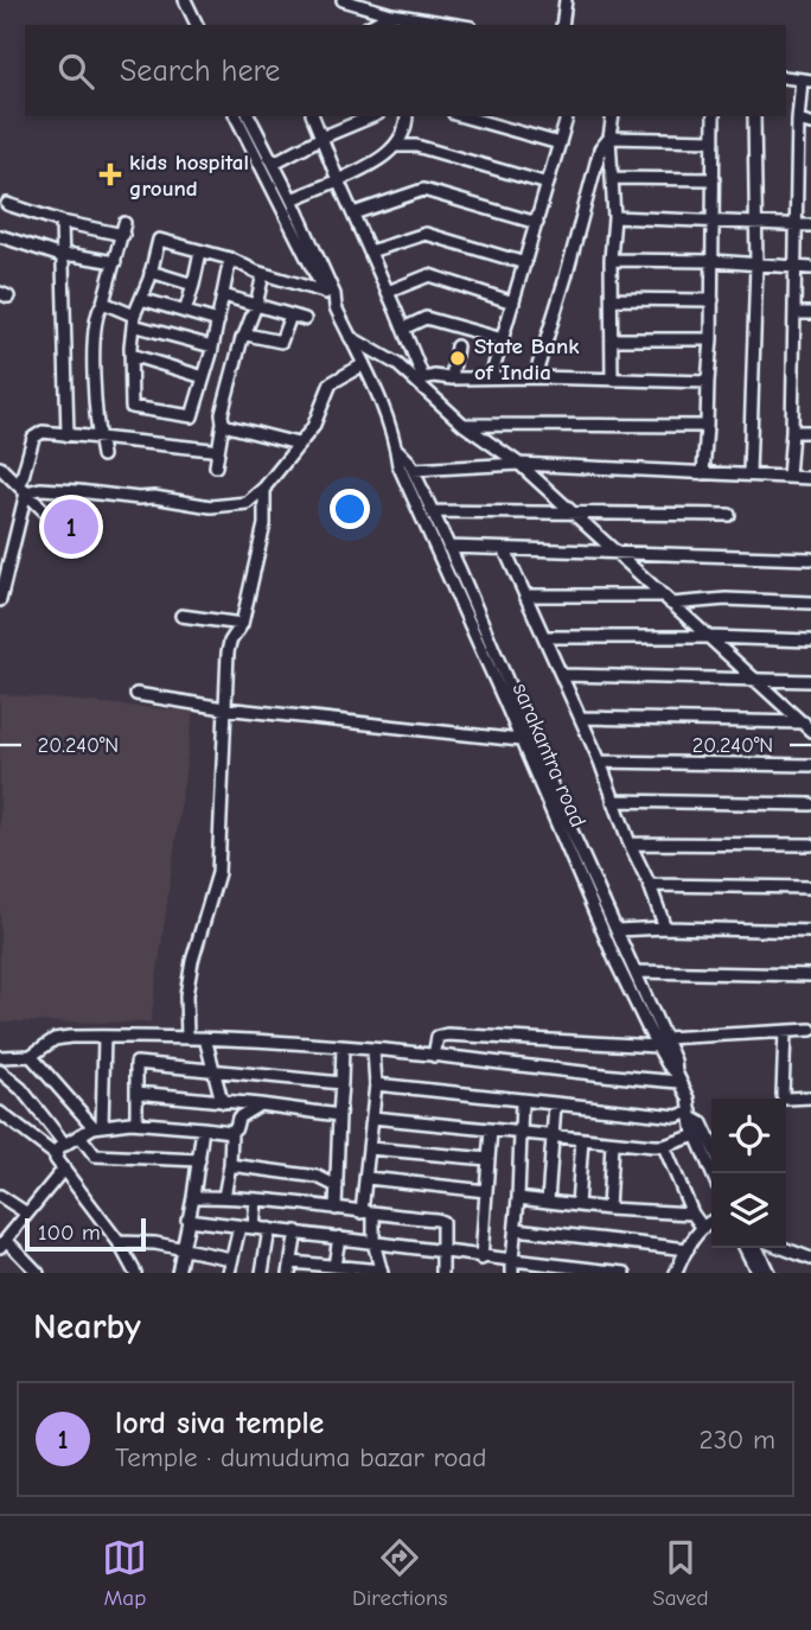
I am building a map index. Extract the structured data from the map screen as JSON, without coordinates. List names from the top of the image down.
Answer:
{
  "streets": {
    "street": ["sarakantra road"]
  },
  "places": {
    "health": ["kids hospital ground"],
    "other": ["State Bank of India"]
  },
  "scale_bar": "100 m",
  "page": {
    "search": "Search here",
    "pins": "1",
    "scale": "100 m",
    "heading": "Nearby",
    "list": [
      {
        "mark": "1",
        "name": "lord siva temple",
        "note": "Temple · dumuduma bazar road",
        "value": "230 m"
      }
    ],
    "nav": ["Map", "Directions", "Saved"]
  },
  "coordinates": ["20.240°N"]
}
